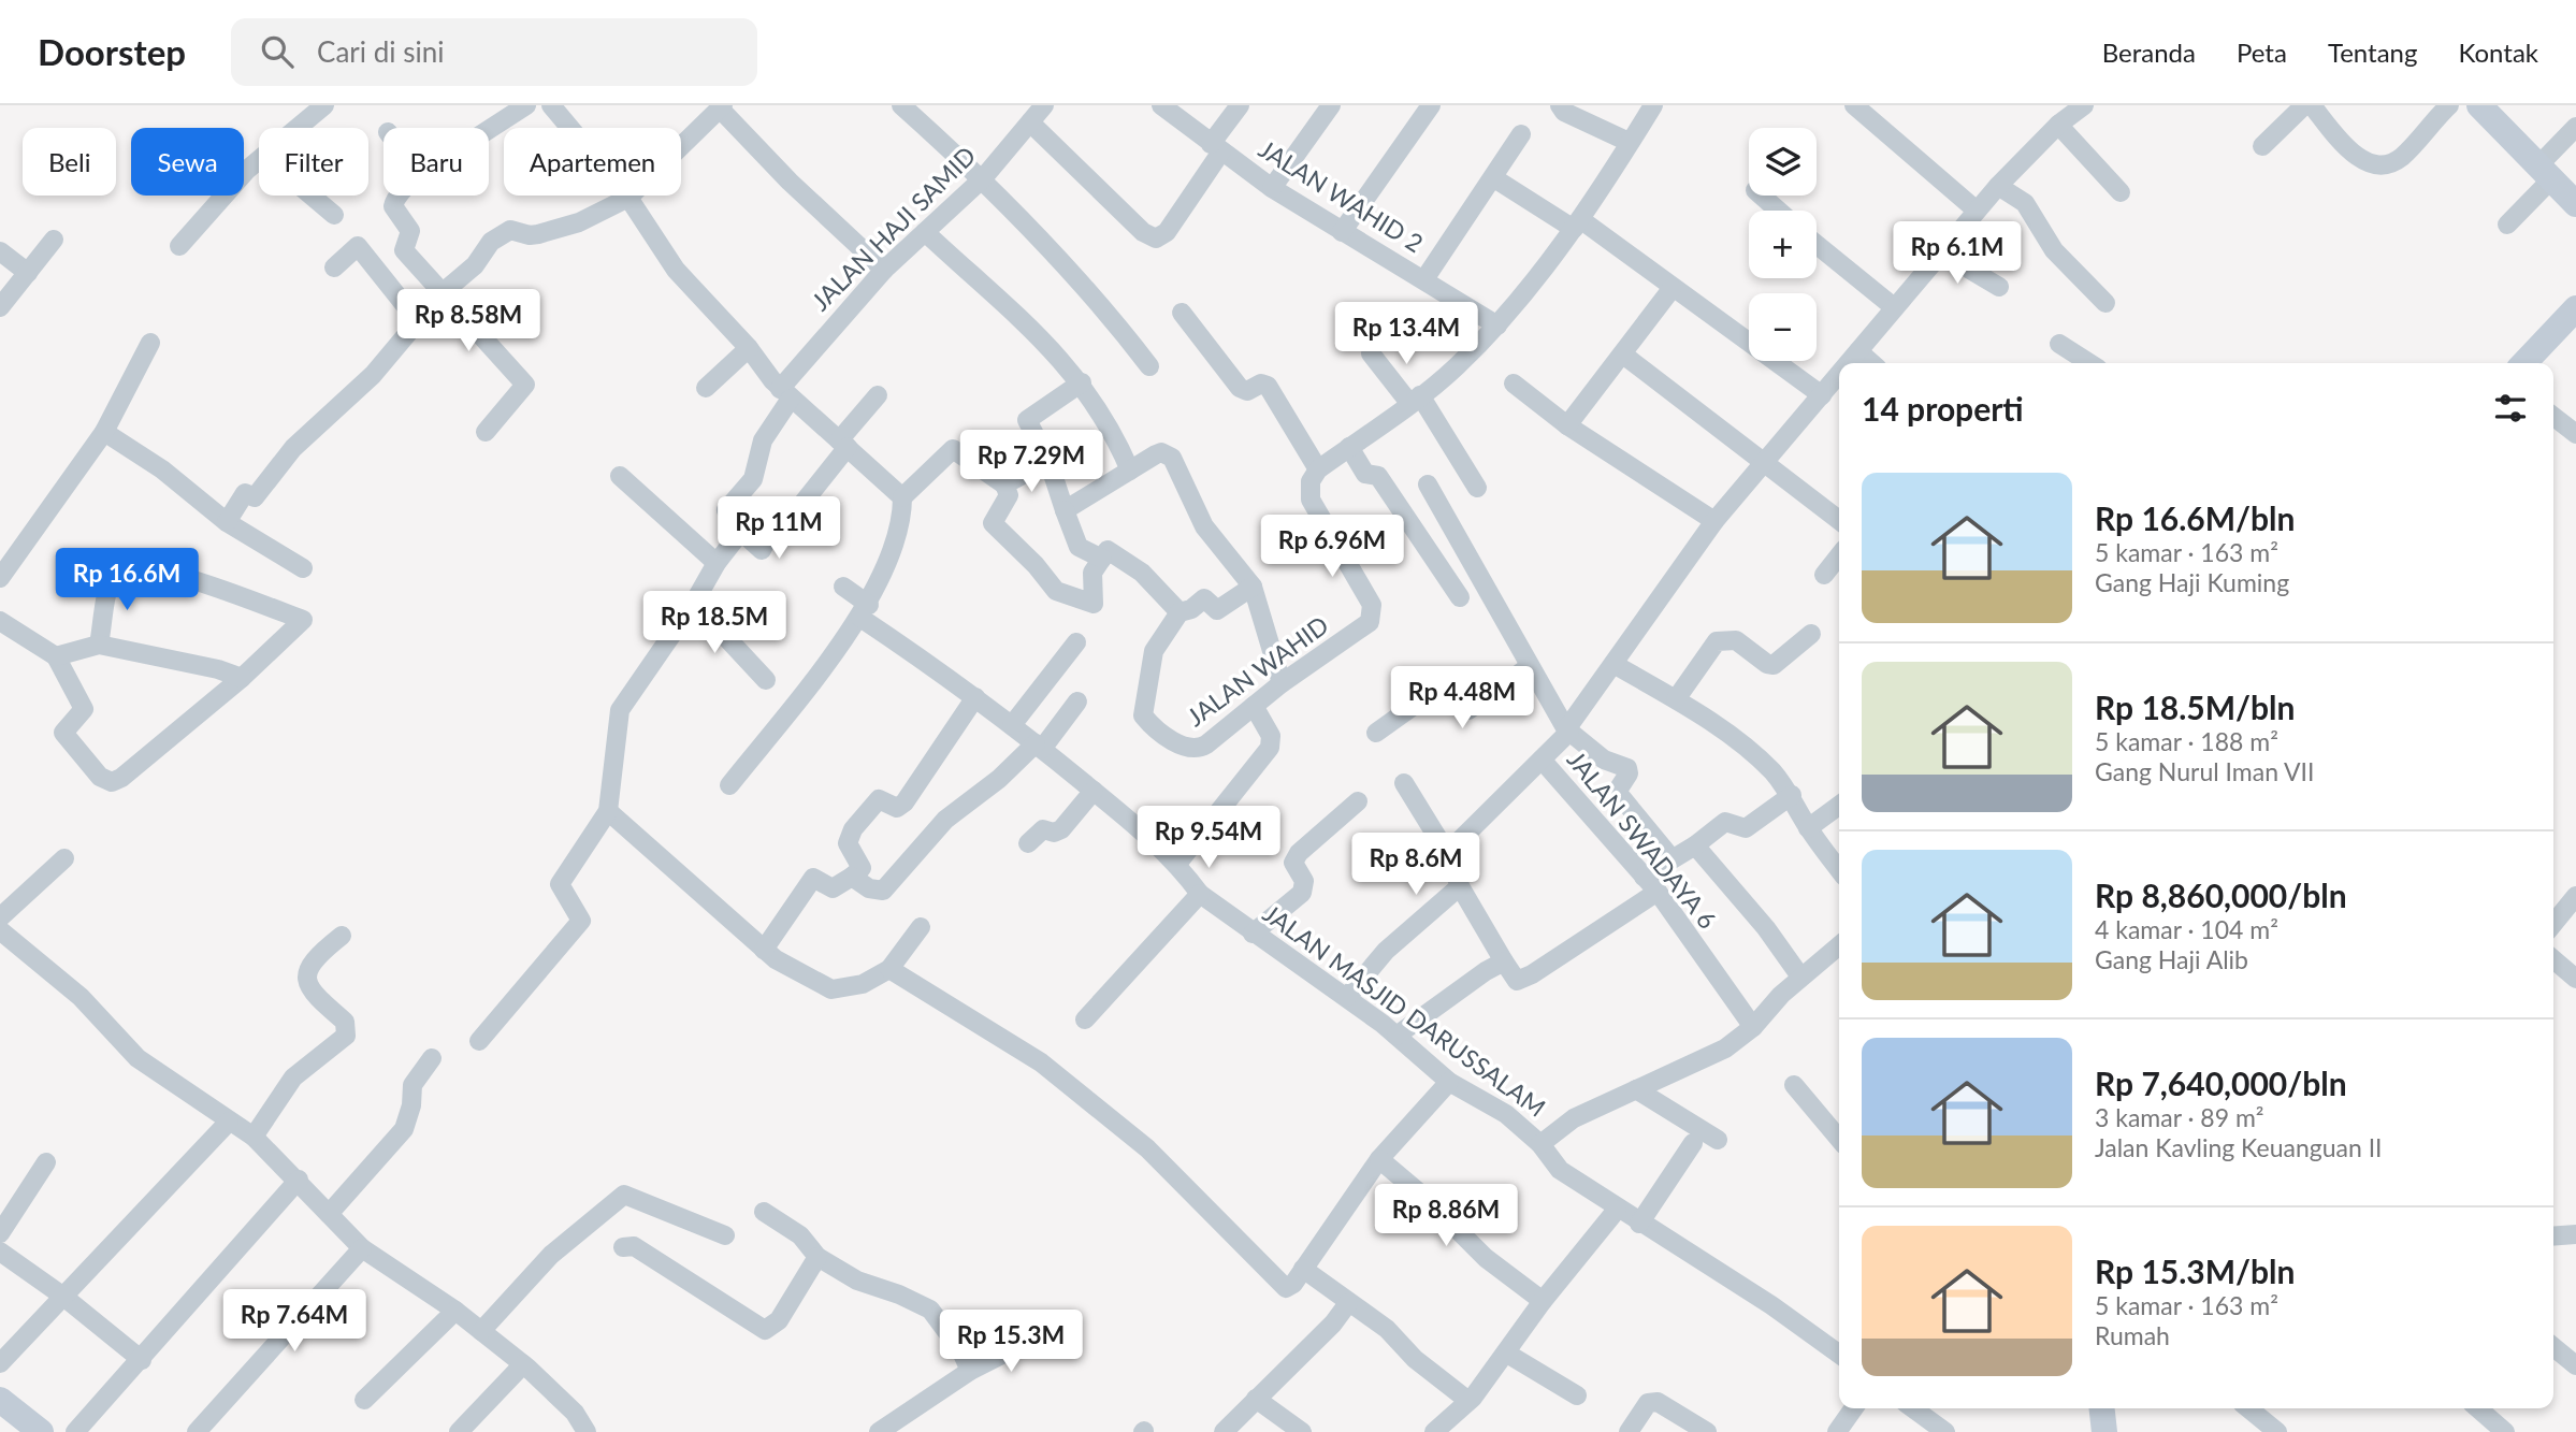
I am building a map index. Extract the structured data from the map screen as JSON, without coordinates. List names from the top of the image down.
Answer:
{
  "streets": {
    "street": [
      "JALAN WAHID 2",
      "JALAN HAJI SAMID",
      "JALAN WAHID",
      "JALAN SWADAYA 6",
      "JALAN MASJID DARUSSALAM"
    ]
  },
  "page": {
    "header": "Doorstep",
    "search": "Cari di sini",
    "nav": [
      "Beranda",
      "Peta",
      "Tentang",
      "Kontak"
    ],
    "map_buttons": ["+", "−"],
    "chip": [
      "Beli",
      "Sewa",
      "Filter",
      "Baru",
      "Apartemen"
    ],
    "price": [
      "Rp 6.1M",
      "Rp 8.58M",
      "Rp 13.4M",
      "Rp 7.29M",
      "Rp 11M",
      "Rp 6.96M",
      "Rp 16.6M",
      "Rp 18.5M",
      "Rp 4.48M",
      "Rp 9.54M",
      "Rp 8.6M",
      "Rp 8.86M",
      "Rp 7.64M",
      "Rp 15.3M"
    ],
    "heading": "14 properti",
    "list": [
      {
        "name": "Rp 16.6M/bln",
        "note": "5 kamar · 163 m² · Gang Haji Kuming"
      },
      {
        "name": "Rp 18.5M/bln",
        "note": "5 kamar · 188 m² · Gang Nurul Iman VII"
      },
      {
        "name": "Rp 8,860,000/bln",
        "note": "4 kamar · 104 m² · Gang Haji Alib"
      },
      {
        "name": "Rp 7,640,000/bln",
        "note": "3 kamar · 89 m² · Jalan Kavling Keuanguan II"
      },
      {
        "name": "Rp 15.3M/bln",
        "note": "5 kamar · 163 m² · Rumah"
      }
    ]
  }
}
